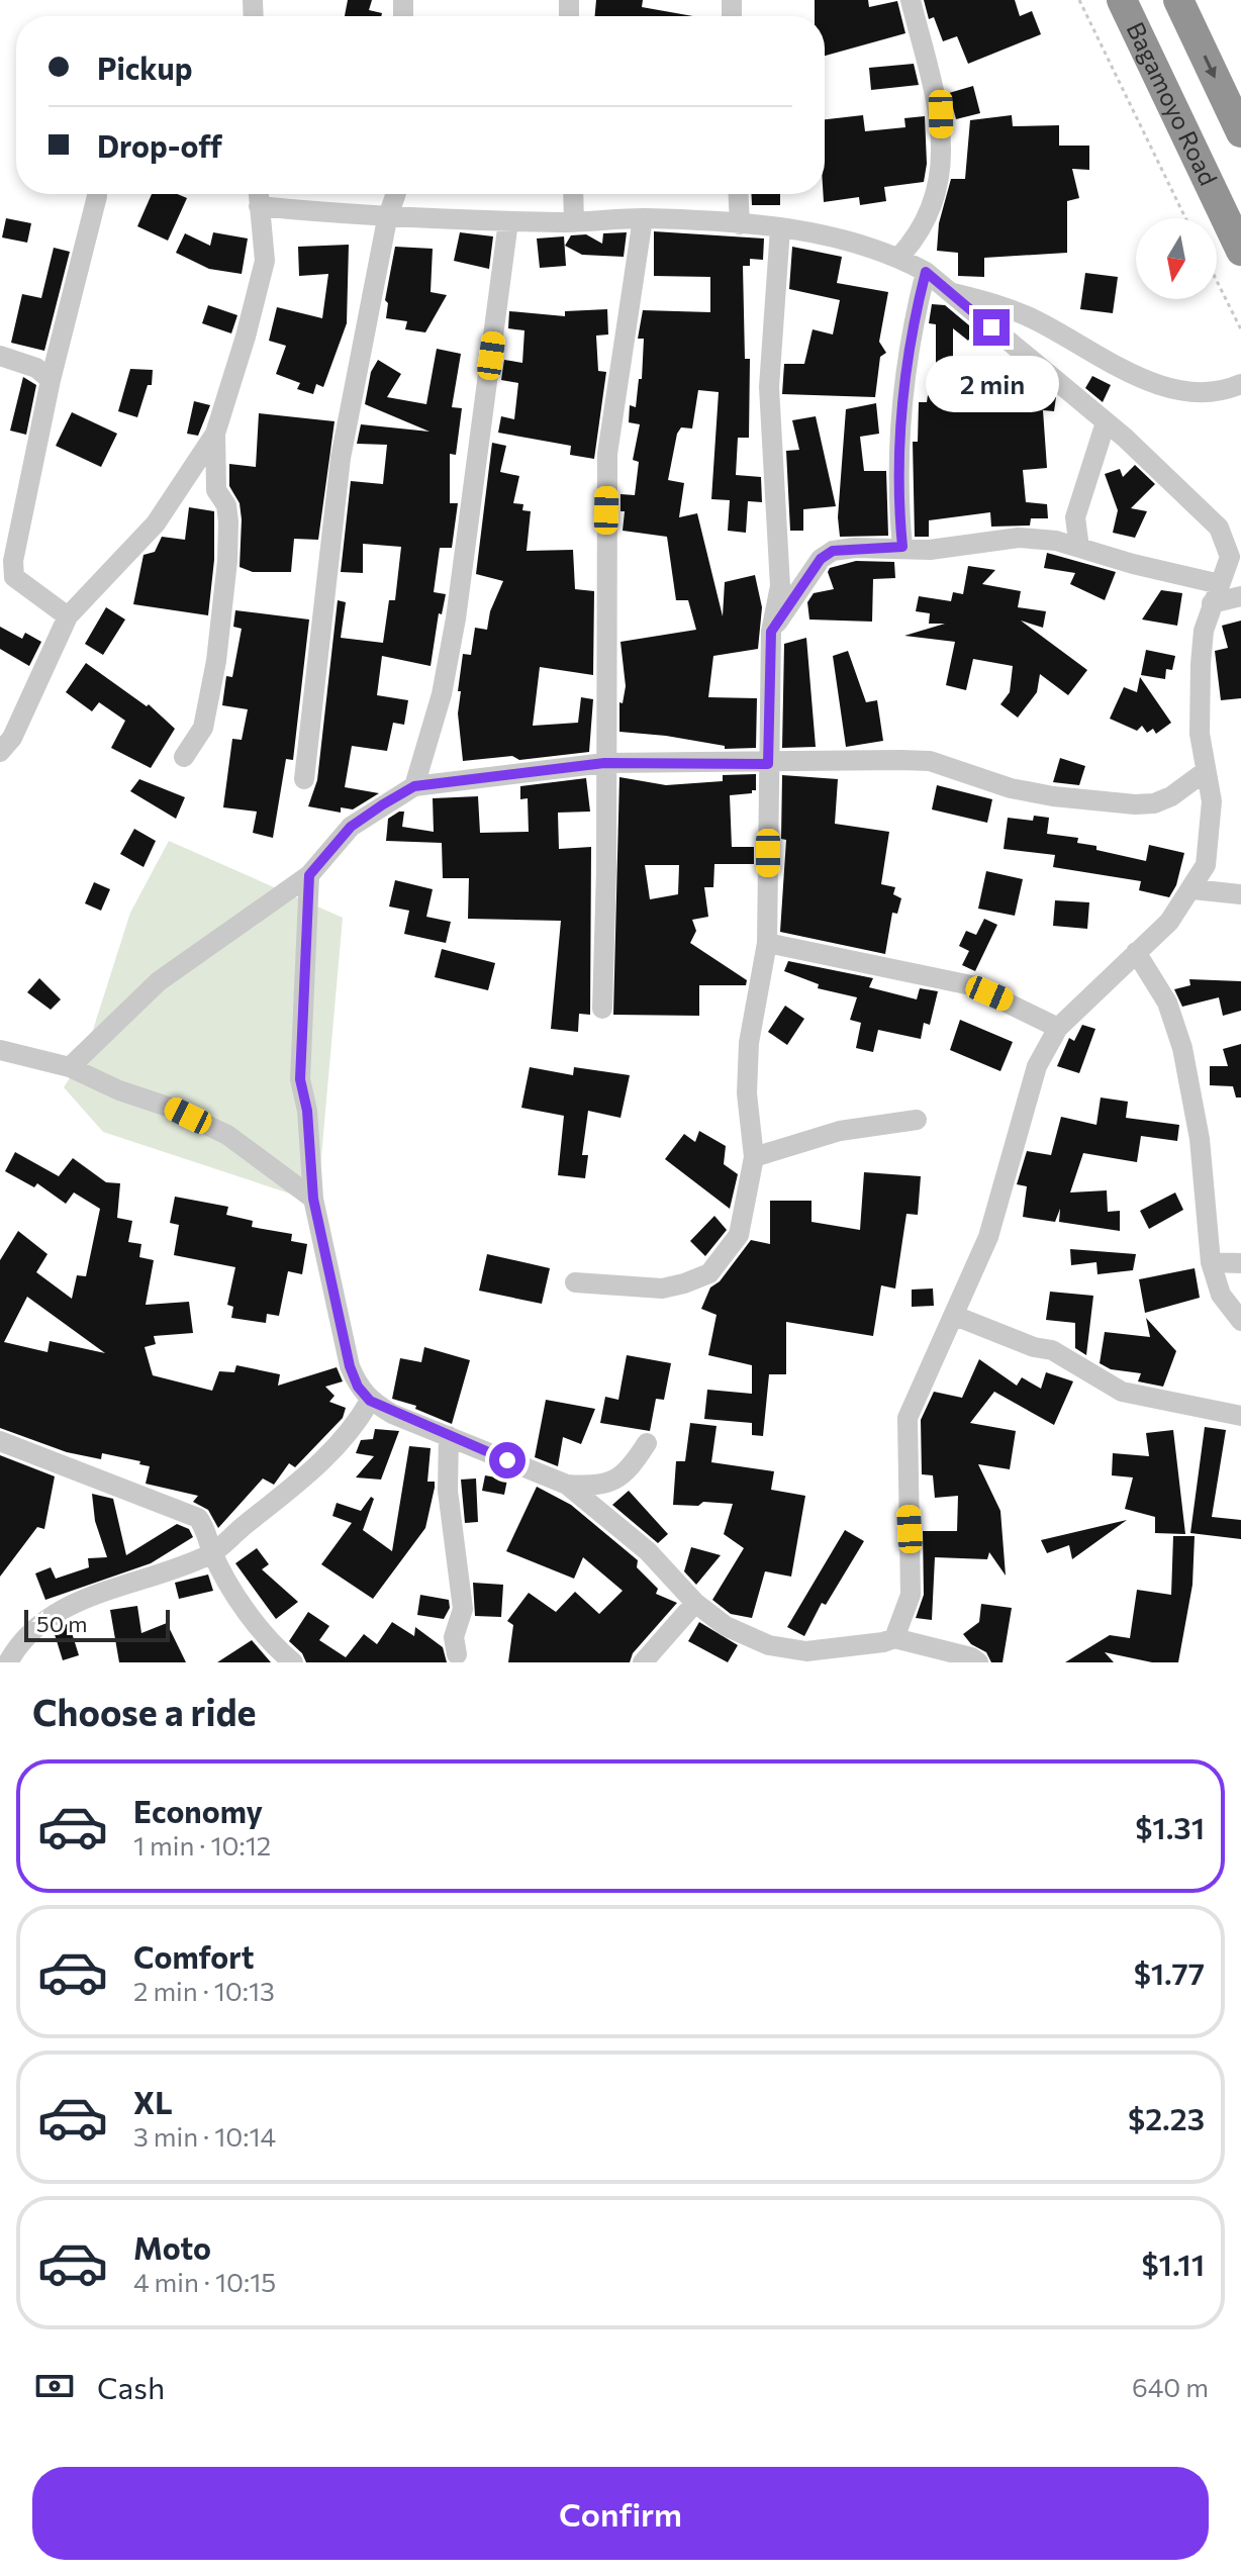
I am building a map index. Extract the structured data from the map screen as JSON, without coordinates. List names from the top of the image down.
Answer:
{
  "streets": {
    "highway": ["Bagamoyo Road"]
  },
  "scale_bar": "50 m",
  "north": "bottom",
  "page": {
    "banner": ["Pickup", "Drop-off"],
    "bubble": "2 min",
    "scale": "50 m",
    "heading": "Choose a ride",
    "list": [
      {
        "name": "Economy",
        "note": "1 min · 10:12",
        "value": "$1.31"
      },
      {
        "name": "Comfort",
        "note": "2 min · 10:13",
        "value": "$1.77"
      },
      {
        "name": "XL",
        "note": "3 min · 10:14",
        "value": "$2.23"
      },
      {
        "name": "Moto",
        "note": "4 min · 10:15",
        "value": "$1.11"
      }
    ],
    "pay": ["Cash", "640 m"],
    "buttons": "Confirm"
  }
}
